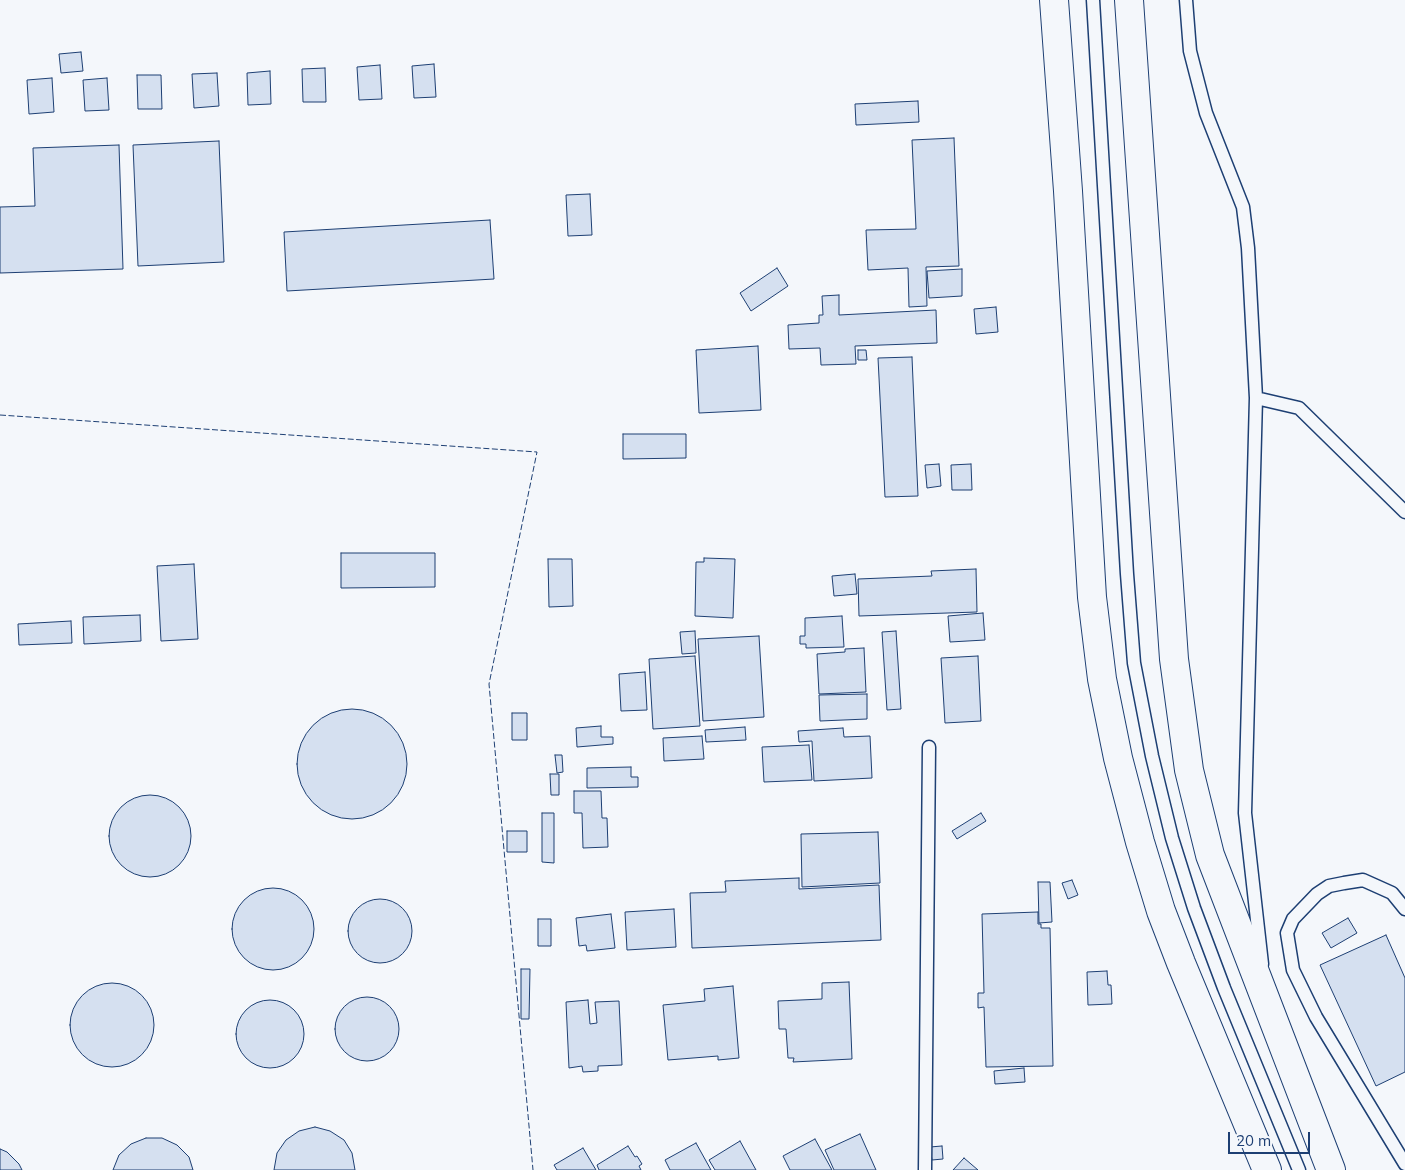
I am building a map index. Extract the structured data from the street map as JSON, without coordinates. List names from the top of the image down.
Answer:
{
  "scale_bar": "20 m"
}
